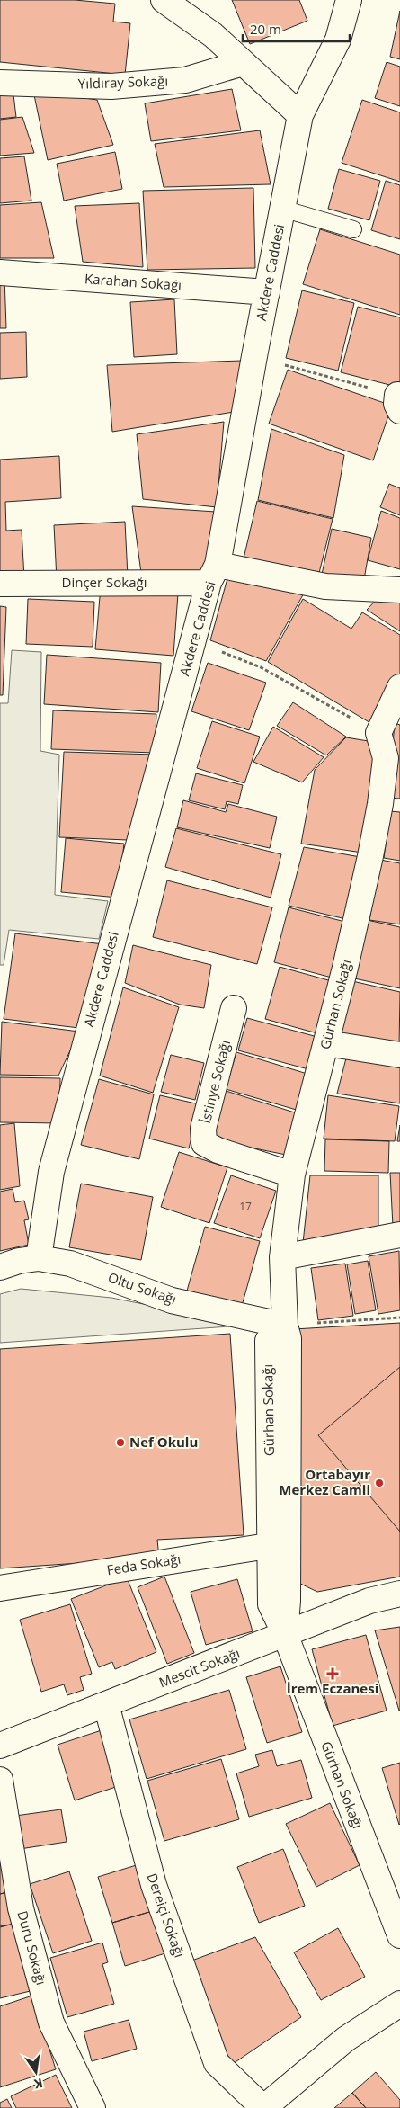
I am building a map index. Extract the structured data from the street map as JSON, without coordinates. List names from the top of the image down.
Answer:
{
  "streets": {
    "street": [
      "Yıldıray Sokağı",
      "Akdere Caddesi",
      "Karahan Sokağı",
      "Dinçer Sokağı",
      "Gürhan Sokağı",
      "İstinye Sokağı",
      "Oltu Sokağı",
      "Feda Sokağı",
      "Mescit Sokağı",
      "Dereiçi Sokağı",
      "Duru Sokağı"
    ]
  },
  "crossings": [
    ["Akdere Caddesi", "Karahan Sokağı"],
    ["Akdere Caddesi", "Dinçer Sokağı"],
    ["Akdere Caddesi", "Oltu Sokağı"],
    ["Gürhan Sokağı", "İstinye Sokağı"],
    ["Gürhan Sokağı", "Oltu Sokağı"],
    ["Gürhan Sokağı", "Feda Sokağı"],
    ["Gürhan Sokağı", "Mescit Sokağı"],
    ["Mescit Sokağı", "Dereiçi Sokağı"]
  ],
  "places": {
    "other": ["Nef Okulu", "Ortabayır Merkez Camii"],
    "health": ["İrem Eczanesi"]
  },
  "house_numbers": ["17"],
  "scale_bar": "20 m",
  "north": "bottom"
}
